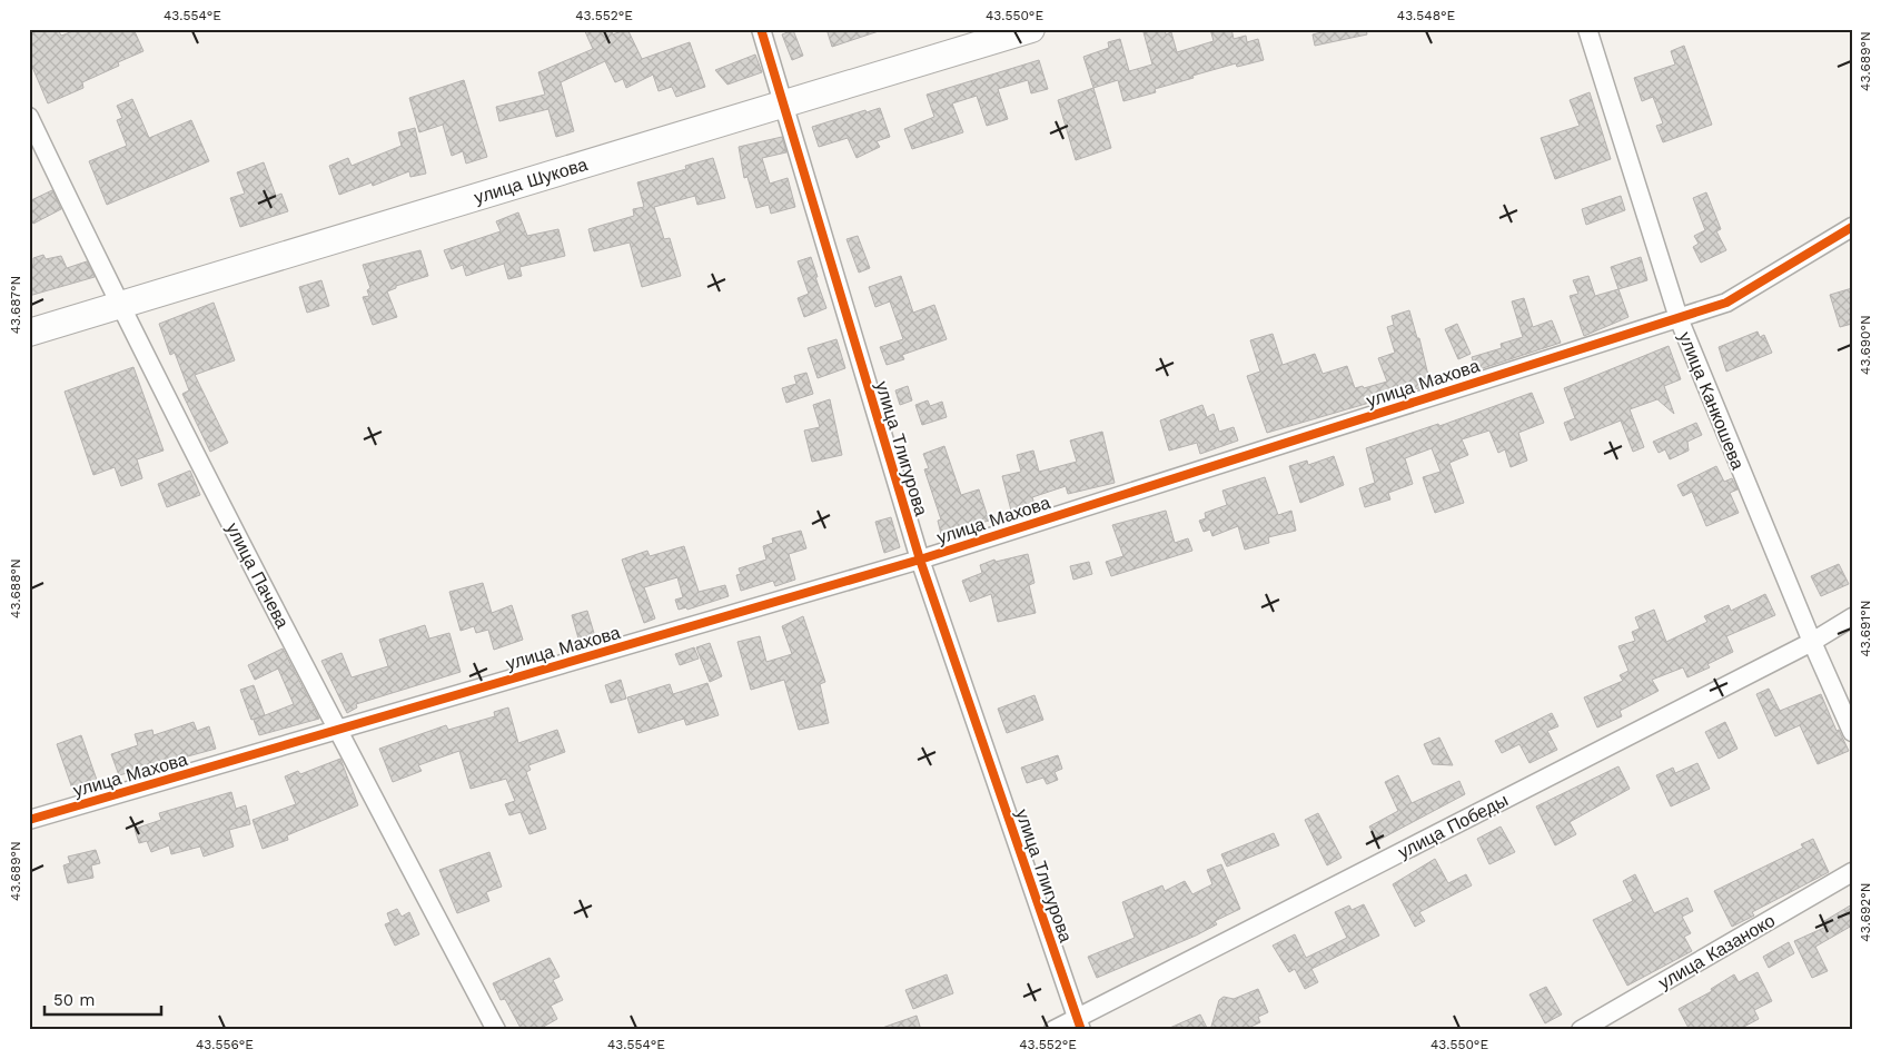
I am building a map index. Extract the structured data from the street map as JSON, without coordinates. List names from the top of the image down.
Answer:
{
  "streets": {
    "main road": ["улица Шукова"],
    "street": [
      "улица Махова",
      "улица Канкошева",
      "улица Тлигурова",
      "улица Пачева",
      "улица Победы",
      "улица Казаноко"
    ]
  },
  "crossings": [
    ["улица Шукова", "улица Тлигурова"],
    ["улица Шукова", "улица Пачева"],
    ["улица Махова", "улица Канкошева"],
    ["улица Махова", "улица Тлигурова"],
    ["улица Махова", "улица Пачева"],
    ["улица Канкошева", "улица Победы"],
    ["улица Тлигурова", "улица Победы"]
  ],
  "scale_bar": "50 m",
  "coordinates": [
    "43.554°E",
    "43.552°E",
    "43.550°E",
    "43.548°E",
    "43.689°N",
    "43.687°N",
    "43.690°N",
    "43.688°N",
    "43.691°N",
    "43.692°N",
    "43.556°E"
  ]
}
